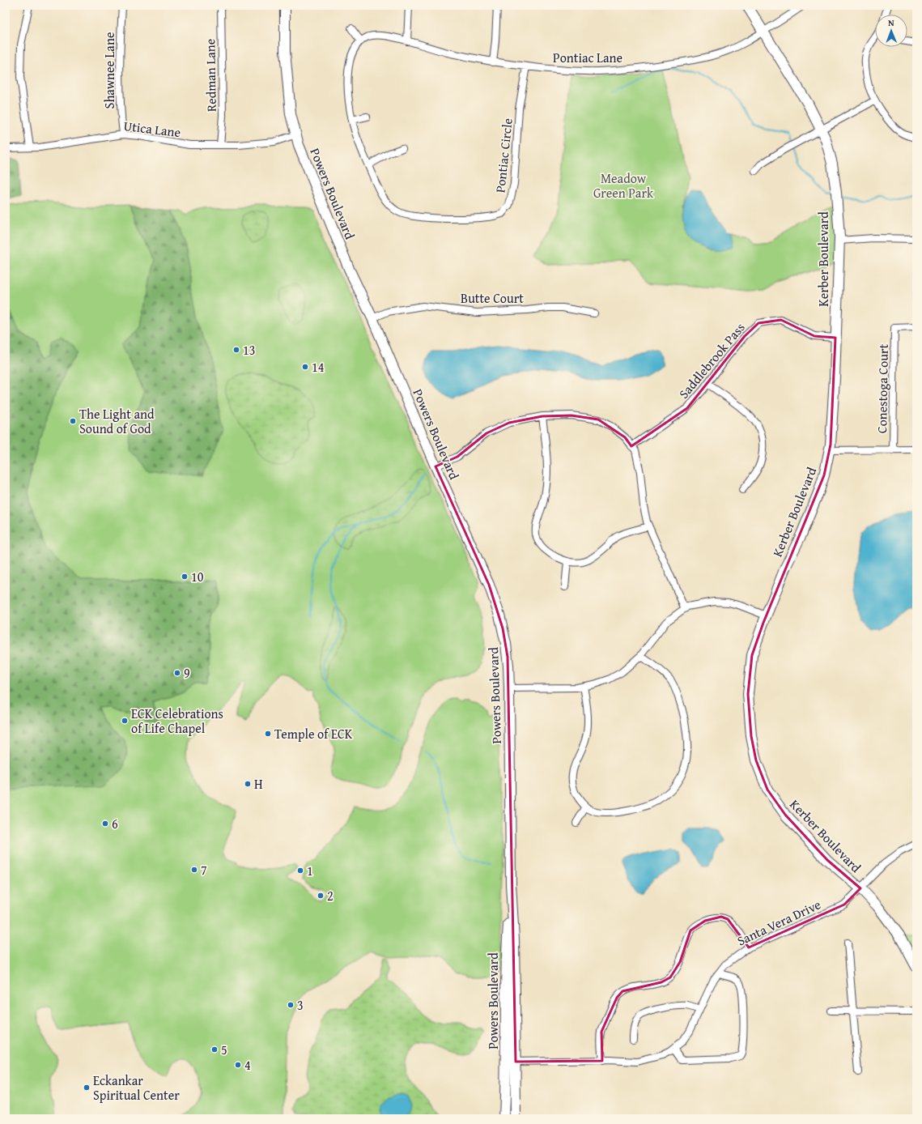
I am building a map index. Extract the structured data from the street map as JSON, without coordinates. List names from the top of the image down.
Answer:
{
  "streets": {
    "main road": ["Powers Boulevard", "Kerber Boulevard"],
    "street": [
      "Pontiac Lane",
      "Shawnee Lane",
      "Redman Lane",
      "Utica Lane",
      "Pontiac Circle",
      "Butte Court",
      "Saddlebrook Pass",
      "Conestoga Court",
      "Santa Vera Drive"
    ]
  },
  "crossings": [
    ["Pontiac Lane", "Pontiac Circle"],
    ["Pontiac Lane", "Kerber Boulevard"],
    ["Shawnee Lane", "Utica Lane"],
    ["Redman Lane", "Utica Lane"],
    ["Utica Lane", "Powers Boulevard"],
    ["Powers Boulevard", "Butte Court"],
    ["Powers Boulevard", "Santa Vera Drive"],
    ["Kerber Boulevard", "Saddlebrook Pass"],
    ["Kerber Boulevard", "Santa Vera Drive"]
  ],
  "parks": ["Meadow Green Park"],
  "places": [
    "13",
    "14",
    "The Light and Sound of God",
    "10",
    "9",
    "ECK Celebrations of Life Chapel",
    "Temple of ECK",
    "H",
    "6",
    "7",
    "1",
    "2",
    "3",
    "5",
    "4",
    "Eckankar Spiritual Center"
  ],
  "north": "top"
}
